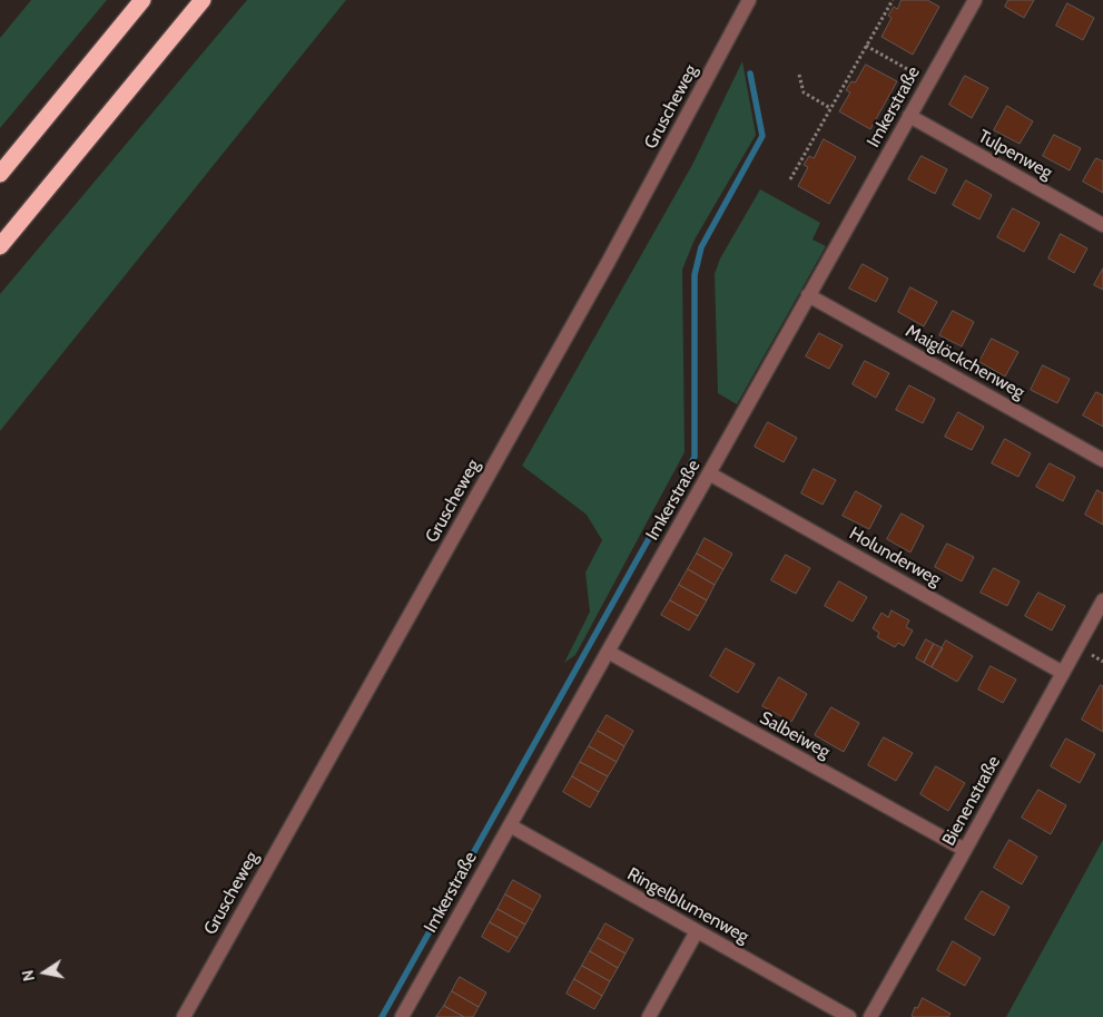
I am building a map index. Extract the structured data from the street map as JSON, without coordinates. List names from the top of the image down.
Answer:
{
  "streets": {
    "street": [
      "Gruscheweg",
      "Imkerstraße",
      "Tulpenweg",
      "Maiglöckchenweg",
      "Holunderweg",
      "Salbeiweg",
      "Bienenstraße",
      "Ringelblumenweg"
    ]
  },
  "crossings": [
    ["Imkerstraße", "Tulpenweg"],
    ["Imkerstraße", "Maiglöckchenweg"],
    ["Imkerstraße", "Holunderweg"],
    ["Imkerstraße", "Salbeiweg"],
    ["Imkerstraße", "Ringelblumenweg"],
    ["Holunderweg", "Bienenstraße"],
    ["Salbeiweg", "Bienenstraße"]
  ],
  "north": "left"
}
